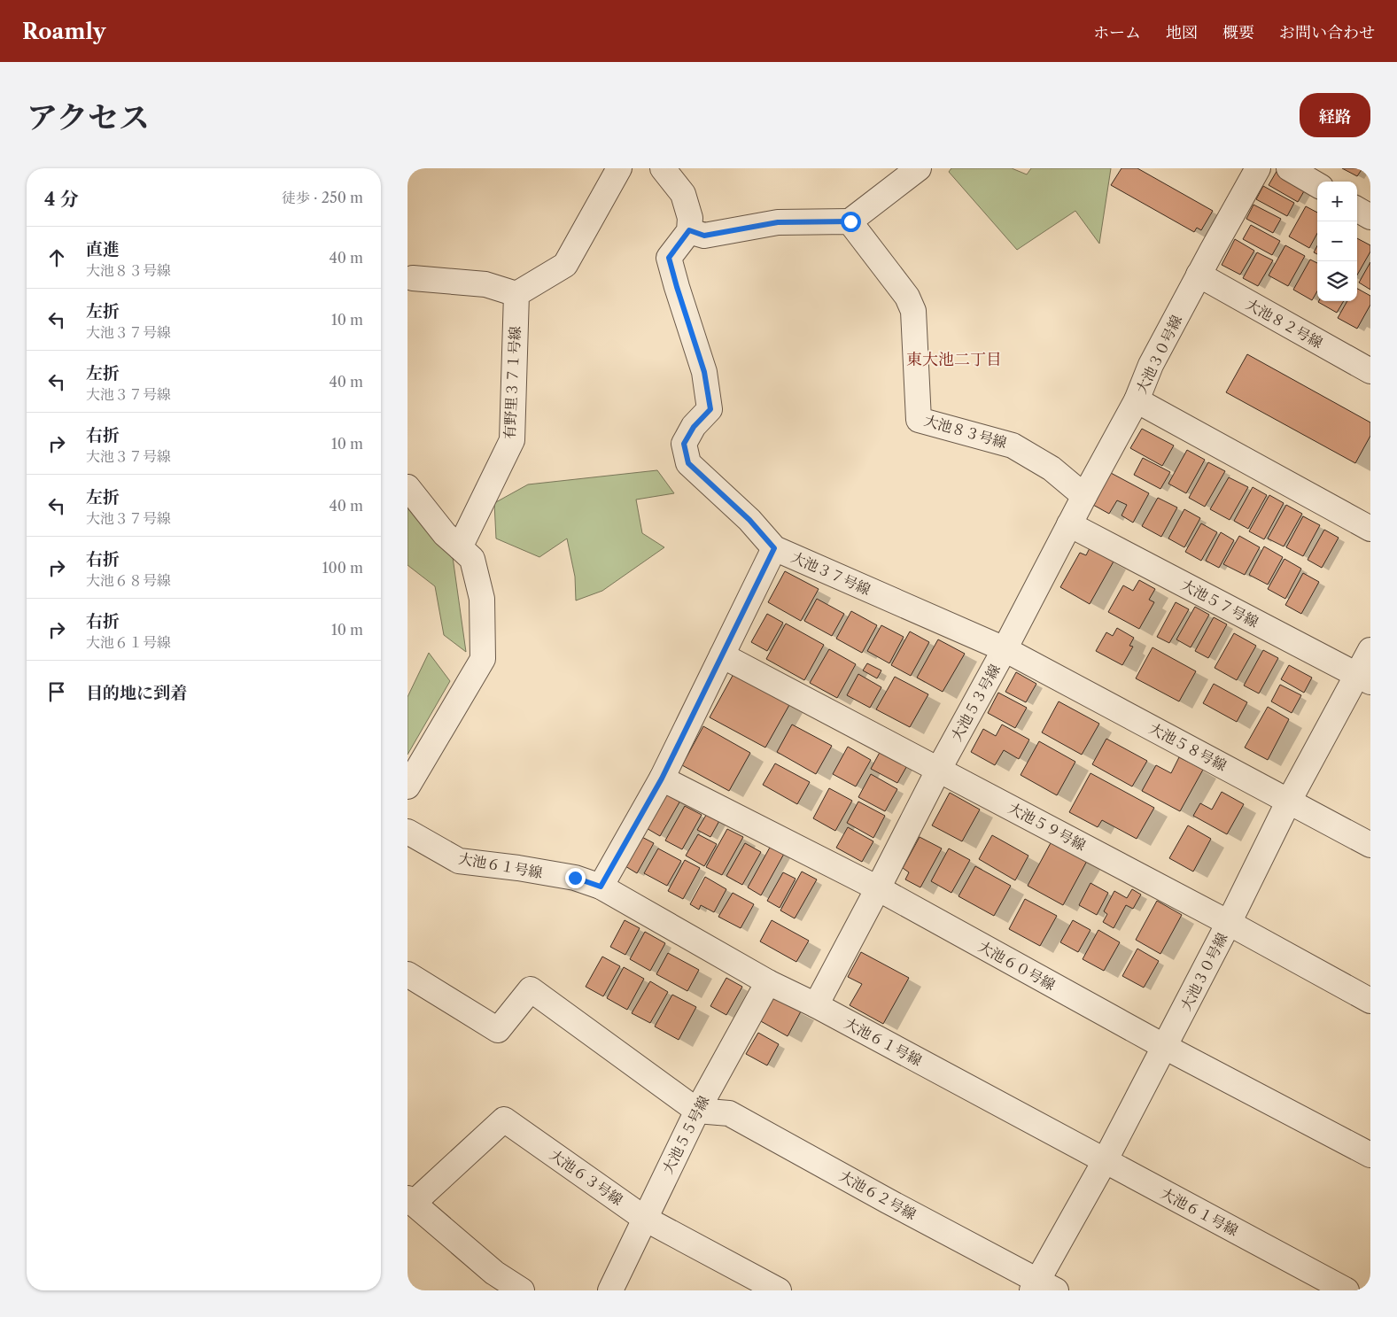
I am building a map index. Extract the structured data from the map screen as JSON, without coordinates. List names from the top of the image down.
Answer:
{
  "streets": {
    "street": [
      "大池８２号線",
      "大池３０号線",
      "有野里３７１号線",
      "大池８３号線",
      "大池３７号線",
      "大池５７号線",
      "大池５３号線",
      "大池５８号線",
      "大池５９号線",
      "大池６１号線",
      "大池６０号線",
      "大池５５号線",
      "大池６３号線",
      "大池６２号線"
    ]
  },
  "crossings": [
    ["大池８２号線", "大池３０号線"],
    ["大池３０号線", "大池５７号線"],
    ["大池３０号線", "大池５３号線"],
    ["大池３０号線", "大池５８号線"],
    ["大池３０号線", "大池５９号線"],
    ["大池３０号線", "大池６１号線"],
    ["大池３０号線", "大池６０号線"],
    ["大池３０号線", "大池６２号線"],
    ["大池８３号線", "大池５３号線"],
    ["大池３７号線", "大池５３号線"],
    ["大池３７号線", "大池５８号線"],
    ["大池５７号線", "大池５３号線"],
    ["大池５３号線", "大池５８号線"],
    ["大池５３号線", "大池５９号線"],
    ["大池５３号線", "大池６１号線"],
    ["大池５３号線", "大池６０号線"],
    ["大池６１号線", "大池５５号線"],
    ["大池５５号線", "大池６３号線"],
    ["大池５５号線", "大池６２号線"]
  ],
  "districts": ["東大池二丁目"],
  "page": {
    "header": "Roamly",
    "nav": [
      "ホーム",
      "地図",
      "概要",
      "お問い合わせ"
    ],
    "title": "アクセス",
    "buttons": "経路",
    "heading": ["4 分", "徒歩 · 250 m"],
    "map_buttons": ["+", "−"],
    "list": [
      ["直進", "大池８３号線", "40 m"],
      ["左折", "大池３７号線", "10 m"],
      ["左折", "大池３７号線", "40 m"],
      ["右折", "大池３７号線", "10 m"],
      ["左折", "大池３７号線", "40 m"],
      ["右折", "大池６８号線", "100 m"],
      ["右折", "大池６１号線", "10 m"],
      "目的地に到着"
    ]
  }
}
